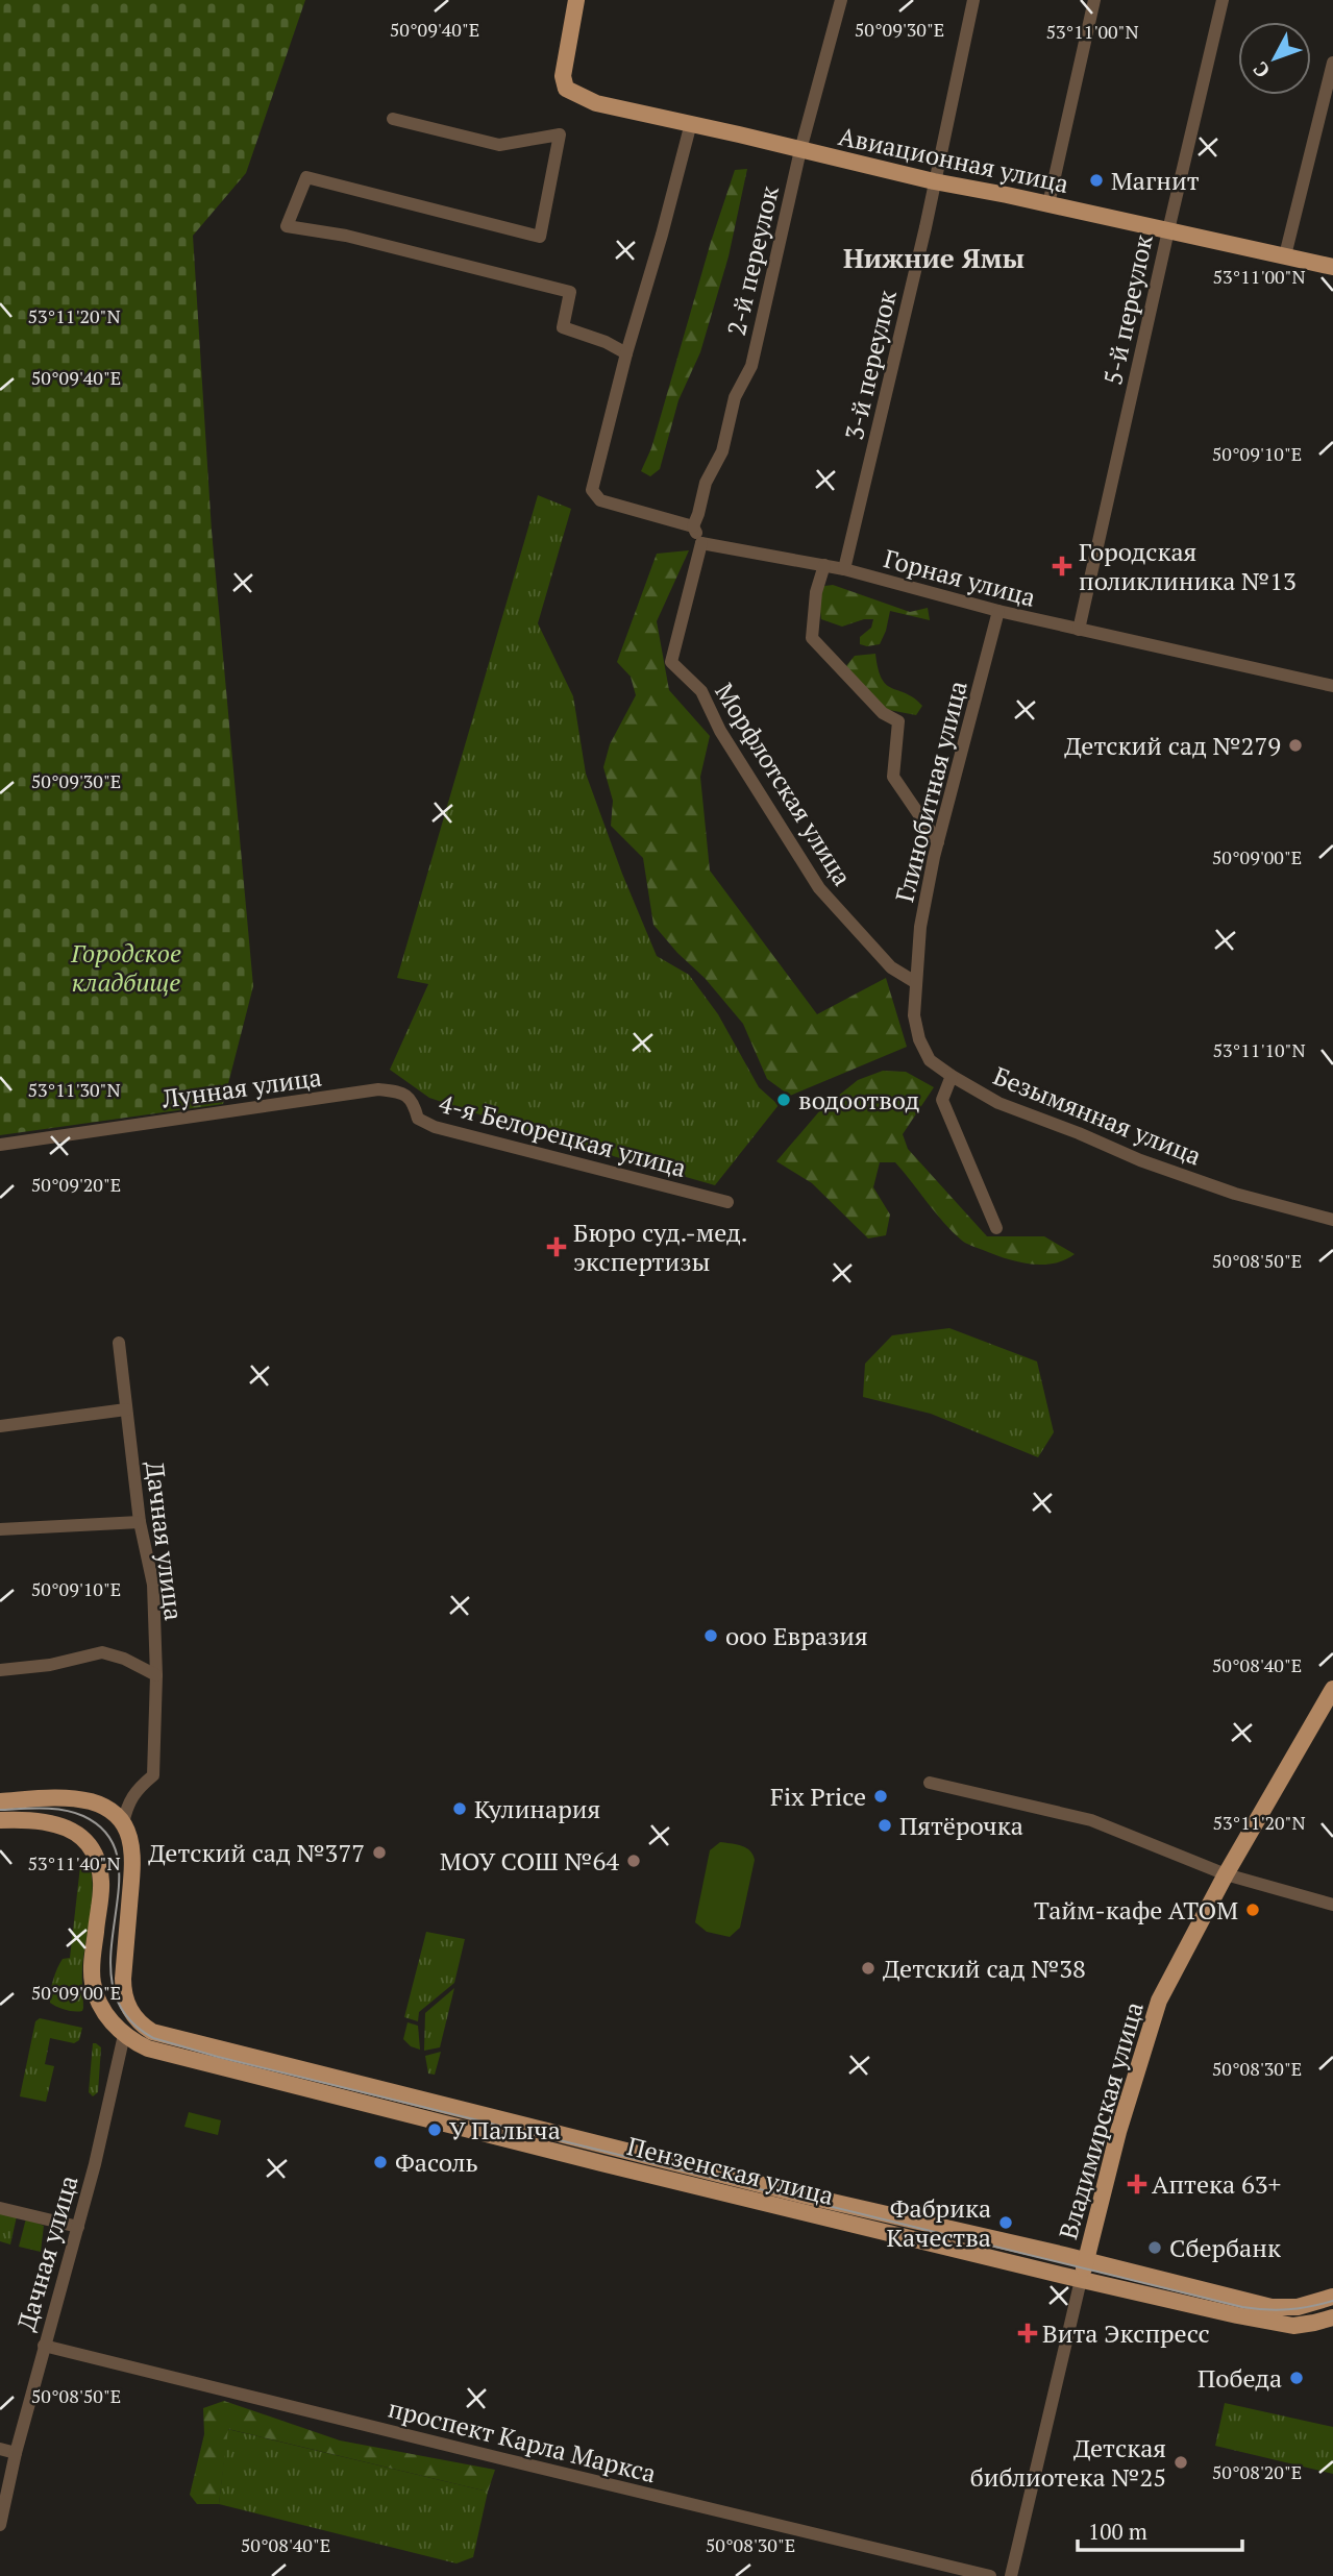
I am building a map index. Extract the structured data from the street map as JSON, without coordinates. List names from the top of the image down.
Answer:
{
  "streets": {
    "main road": ["Авиационная улица", "Владимирская улица", "Пензенская улица"],
    "street": [
      "2-й переулок",
      "5-й переулок",
      "3-й переулок",
      "Горная улица",
      "Морфлотская улица",
      "Глинобитная улица",
      "Лунная улица",
      "Безымянная улица",
      "4-я Белорецкая улица",
      "Дачная улица",
      "проспект Карла Маркса"
    ]
  },
  "crossings": [
    ["Авиационная улица", "2-й переулок"],
    ["Авиационная улица", "5-й переулок"],
    ["Авиационная улица", "3-й переулок"],
    ["5-й переулок", "Горная улица"],
    ["3-й переулок", "Горная улица"],
    ["Горная улица", "Морфлотская улица"],
    ["Горная улица", "Глинобитная улица"],
    ["Морфлотская улица", "Глинобитная улица"],
    ["Морфлотская улица", "Безымянная улица"],
    ["Глинобитная улица", "Безымянная улица"],
    ["Лунная улица", "4-я Белорецкая улица"],
    ["Дачная улица", "Пензенская улица"],
    ["Дачная улица", "проспект Карла Маркса"],
    ["Владимирская улица", "Пензенская улица"]
  ],
  "districts": ["Нижние Ямы"],
  "parks": ["Городское кладбище"],
  "places": {
    "other": [
      "Магнит",
      "Детский сад №279",
      "водоотвод",
      "ооо Евразия",
      "Fix Price",
      "Кулинария",
      "Пятёрочка",
      "Детский сад №377",
      "МОУ СОШ №64",
      "Тайм-кафе АТОМ",
      "Детский сад №38",
      "У Палыча",
      "Фасоль",
      "Фабрика Качества",
      "Сбербанк",
      "Победа",
      "Детская библиотека №25"
    ],
    "health": [
      "Городская поликлиника №13",
      "Бюро суд.-мед. экспертизы",
      "Аптека 63+",
      "Вита Экспресс"
    ]
  },
  "scale_bar": "100 m",
  "north": "bottom left",
  "coordinates": [
    "50°09'40\"E",
    "50°09'30\"E",
    "53°11'00\"N",
    "53°11'20\"N",
    "50°09'10\"E",
    "50°09'00\"E",
    "53°11'10\"N",
    "53°11'30\"N",
    "50°09'20\"E",
    "50°08'50\"E",
    "50°08'40\"E",
    "53°11'40\"N",
    "50°08'30\"E",
    "50°08'20\"E"
  ]
}
